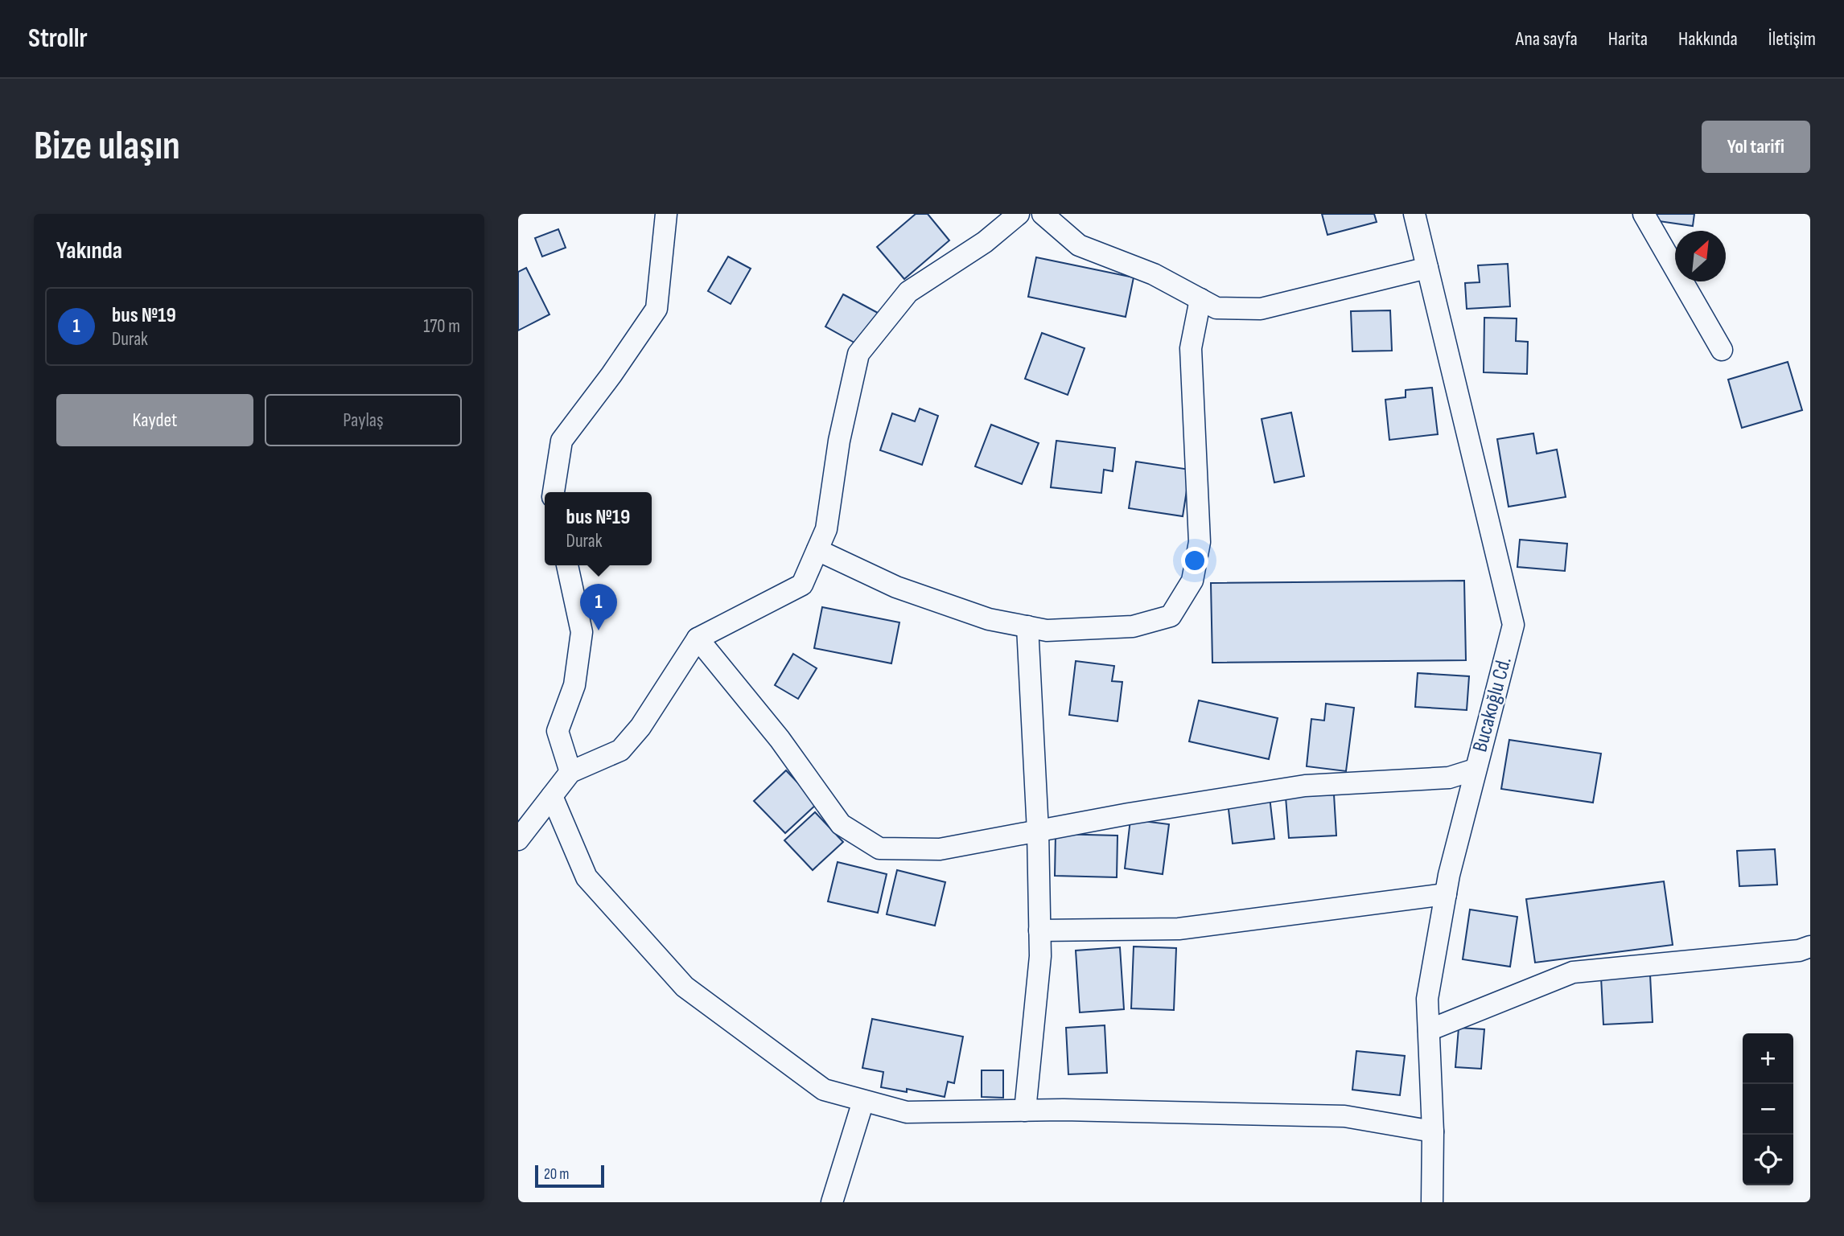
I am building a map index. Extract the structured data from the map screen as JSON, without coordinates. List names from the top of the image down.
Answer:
{
  "streets": {
    "street": ["Bucakoğlu Cd."]
  },
  "scale_bar": "20 m",
  "north": "top right",
  "page": {
    "header": "Strollr",
    "nav": [
      "Ana sayfa",
      "Harita",
      "Hakkında",
      "İletişim"
    ],
    "buttons": [
      "Yol tarifi",
      ["Kaydet", "Paylaş"]
    ],
    "title": "Bize ulaşın",
    "heading": "Yakında",
    "list": [
      {
        "mark": "1",
        "name": "bus №19",
        "note": "Durak",
        "value": "170 m"
      }
    ],
    "popup": ["bus №19", "Durak"],
    "pins": "1",
    "map_buttons": ["+", "−"],
    "scale": "20 m"
  }
}
